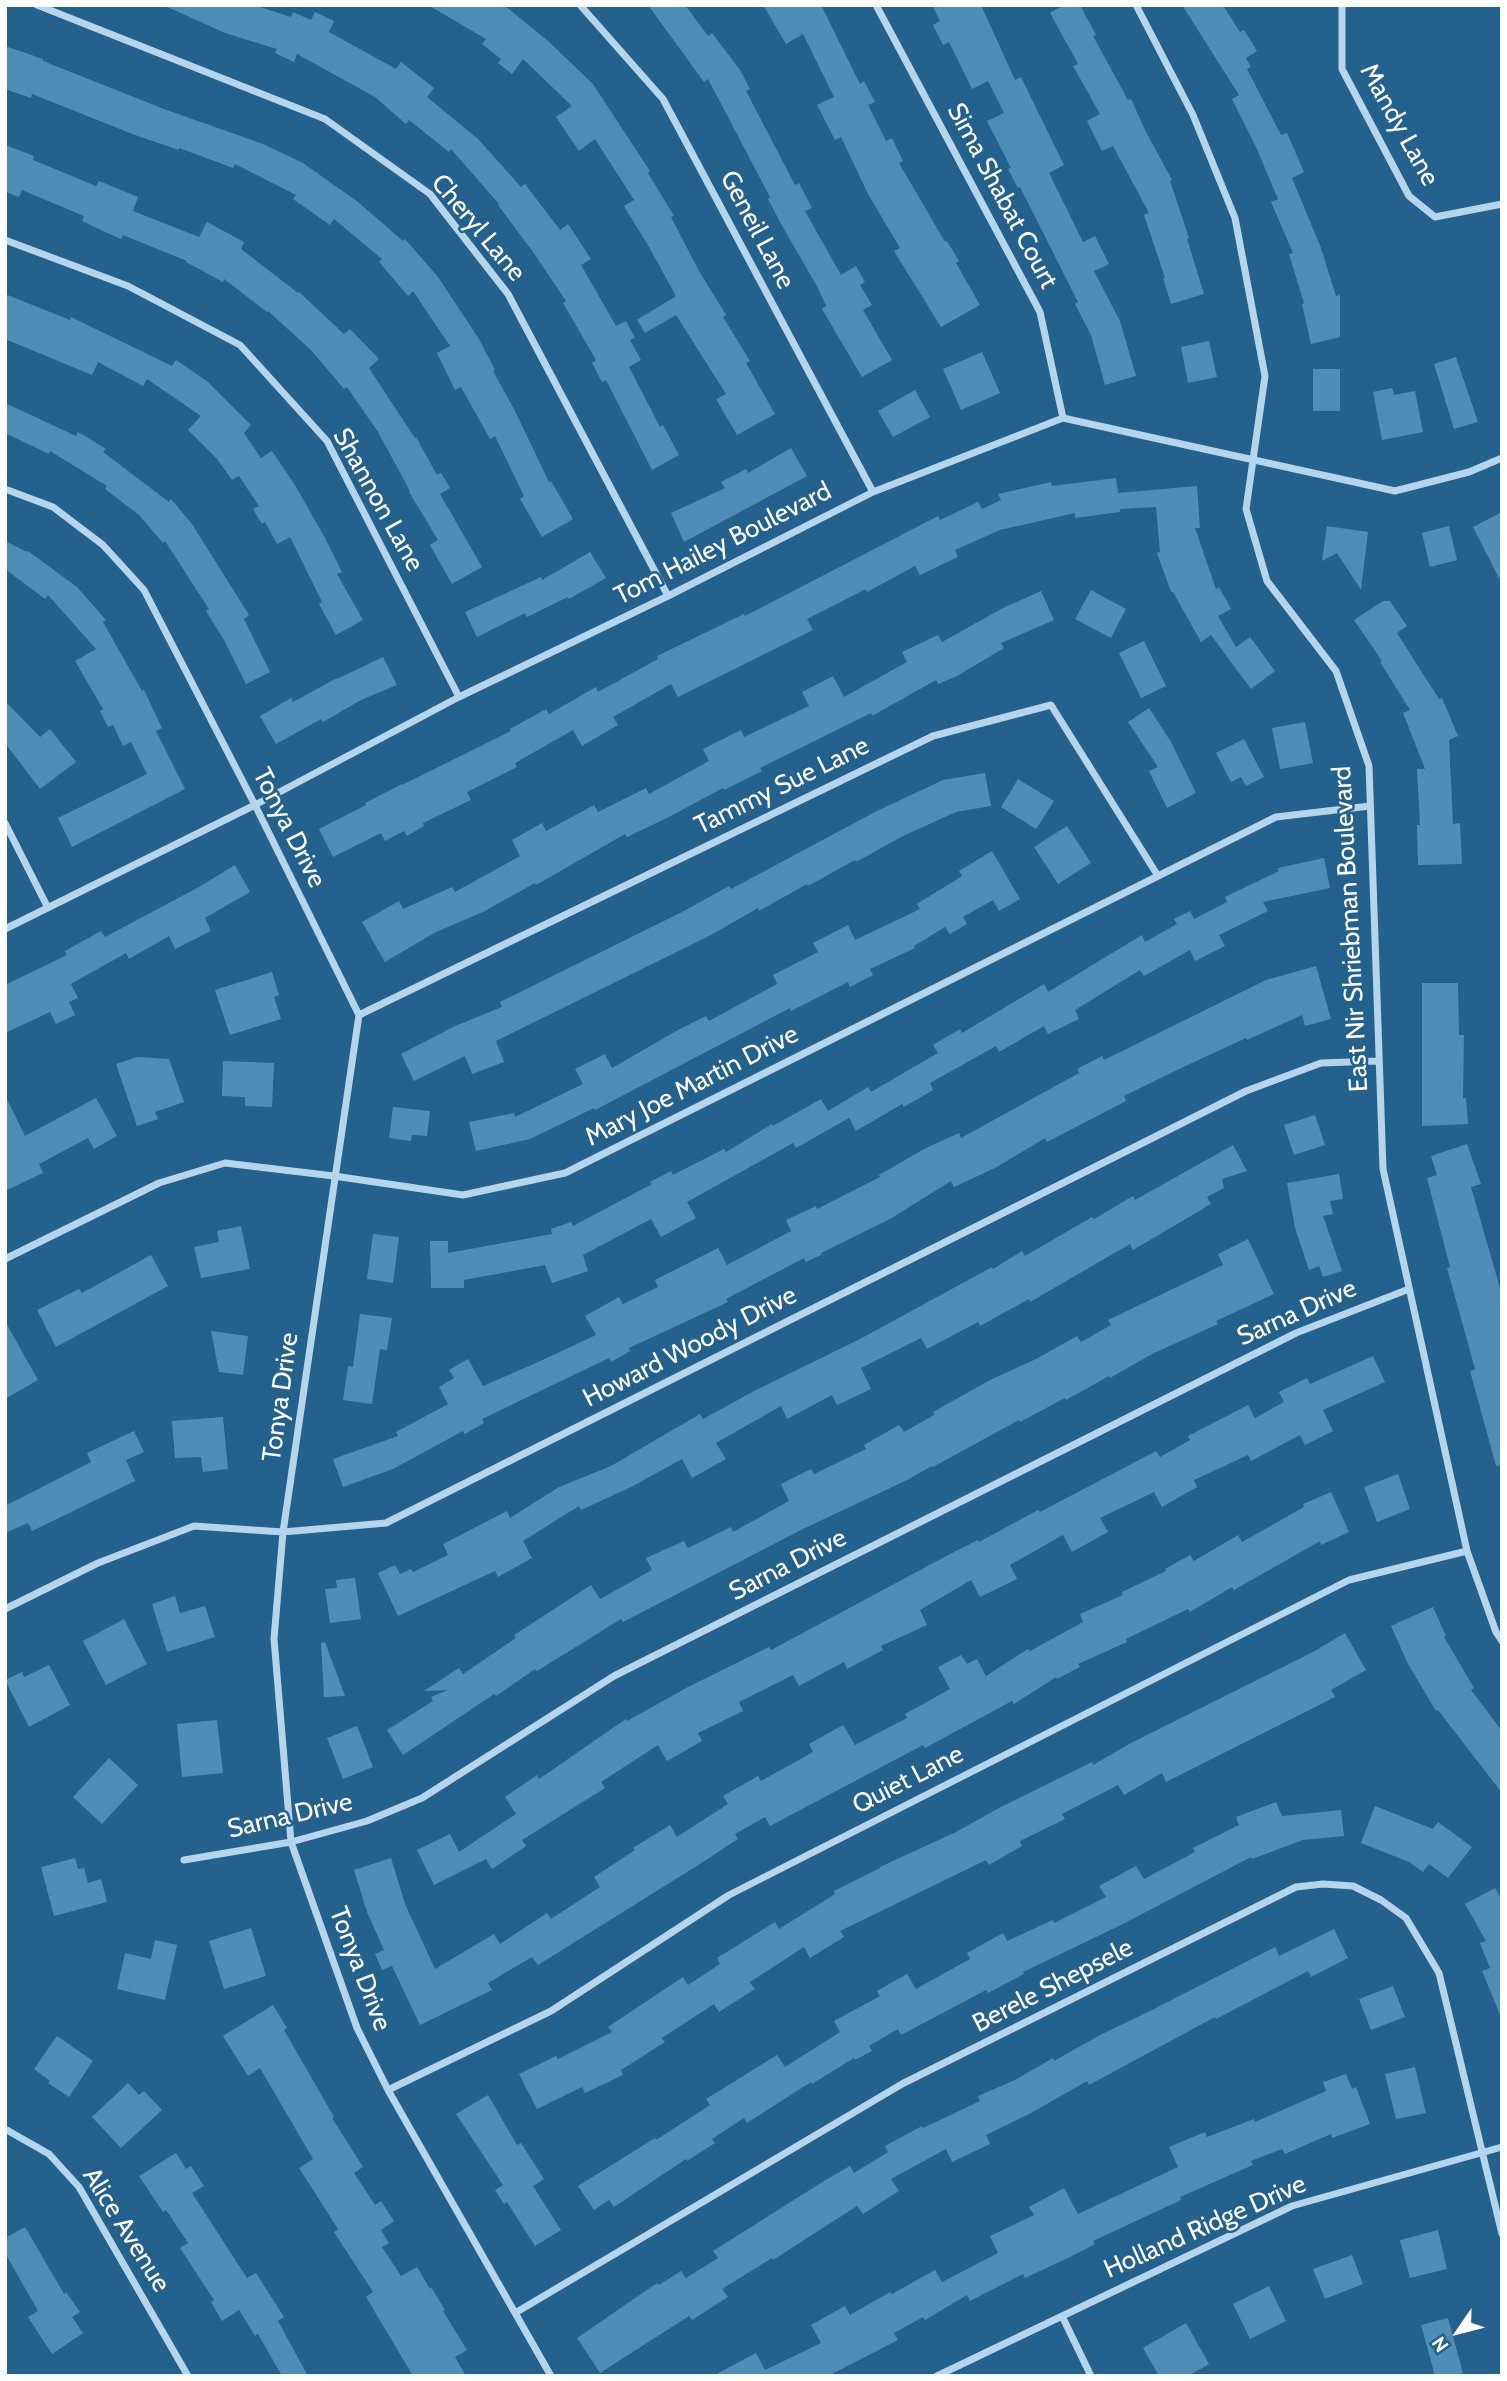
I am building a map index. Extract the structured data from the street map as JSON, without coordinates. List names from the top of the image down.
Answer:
{
  "streets": {
    "street": [
      "Mandy Lane",
      "Sima Shabat Court",
      "Cheryl Lane",
      "Geneil Lane",
      "Shannon Lane",
      "Tom Hailey Boulevard",
      "Tammy Sue Lane",
      "Tonya Drive",
      "East Nir Shriebman Boulevard",
      "Mary Joe Martin Drive",
      "Sarna Drive",
      "Howard Woody Drive",
      "Quiet Lane",
      "Berele Shepsele",
      "Holland Ridge Drive",
      "Alice Avenue"
    ]
  },
  "crossings": [
    ["Sima Shabat Court", "Tom Hailey Boulevard"],
    ["Cheryl Lane", "Tom Hailey Boulevard"],
    ["Geneil Lane", "Tom Hailey Boulevard"],
    ["Shannon Lane", "Tom Hailey Boulevard"],
    ["Tom Hailey Boulevard", "Tonya Drive"],
    ["Tammy Sue Lane", "Tonya Drive"],
    ["Tammy Sue Lane", "Mary Joe Martin Drive"],
    ["Tonya Drive", "Mary Joe Martin Drive"],
    ["Tonya Drive", "Sarna Drive"],
    ["Tonya Drive", "Howard Woody Drive"],
    ["Tonya Drive", "Quiet Lane"],
    ["Tonya Drive", "Berele Shepsele"],
    ["East Nir Shriebman Boulevard", "Mary Joe Martin Drive"],
    ["East Nir Shriebman Boulevard", "Sarna Drive"],
    ["East Nir Shriebman Boulevard", "Howard Woody Drive"],
    ["East Nir Shriebman Boulevard", "Quiet Lane"],
    ["Berele Shepsele", "Holland Ridge Drive"]
  ],
  "north": "bottom left"
}
